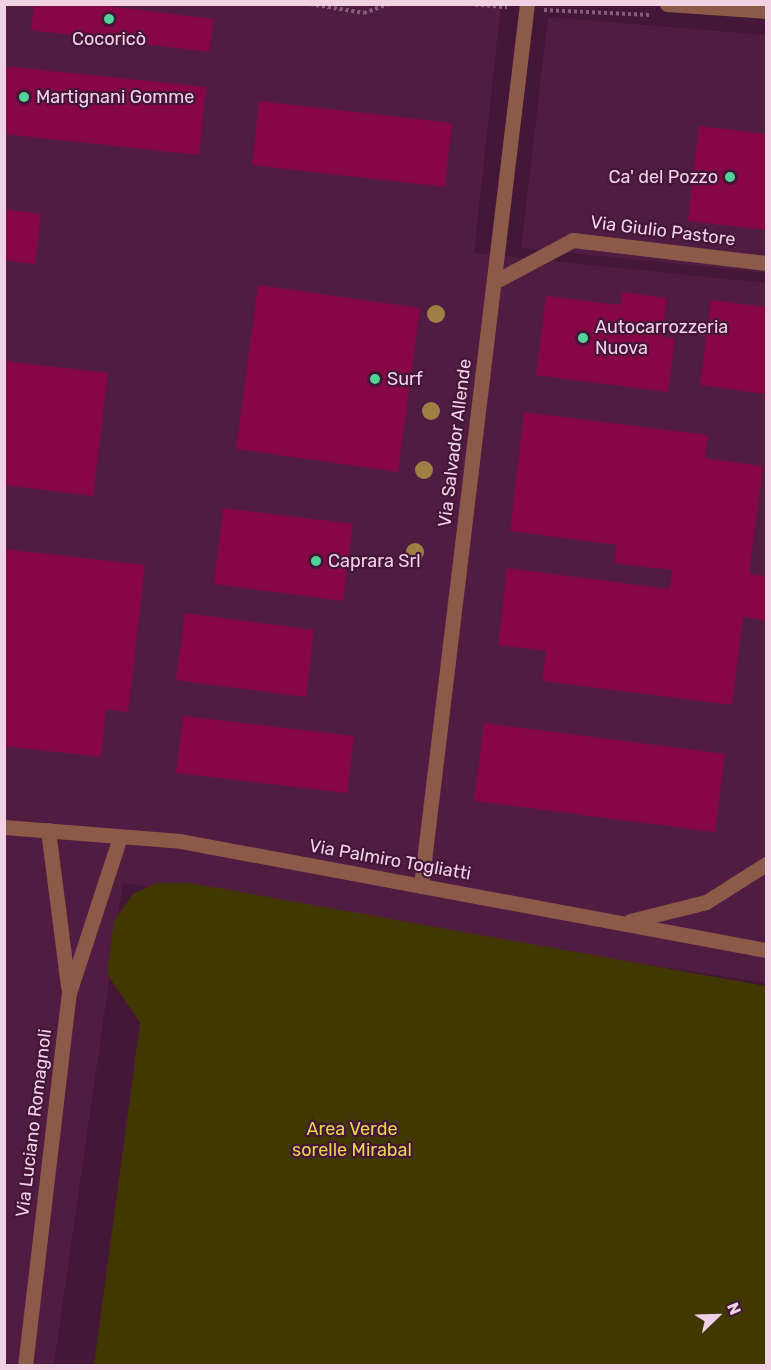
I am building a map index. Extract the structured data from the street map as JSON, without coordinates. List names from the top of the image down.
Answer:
{
  "streets": {
    "street": [
      "Via Giulio Pastore",
      "Via Salvador Allende",
      "Via Palmiro Togliatti",
      "Via Luciano Romagnoli"
    ]
  },
  "crossings": [
    ["Via Giulio Pastore", "Via Salvador Allende"],
    ["Via Salvador Allende", "Via Palmiro Togliatti"],
    ["Via Palmiro Togliatti", "Via Luciano Romagnoli"]
  ],
  "parks": ["Area Verde sorelle Mirabal"],
  "places": [
    "Cocoricò",
    "Martignani Gomme",
    "Ca' del Pozzo",
    "Autocarrozzeria Nuova",
    "Surf",
    "Caprara Srl"
  ],
  "north": "top right"
}
